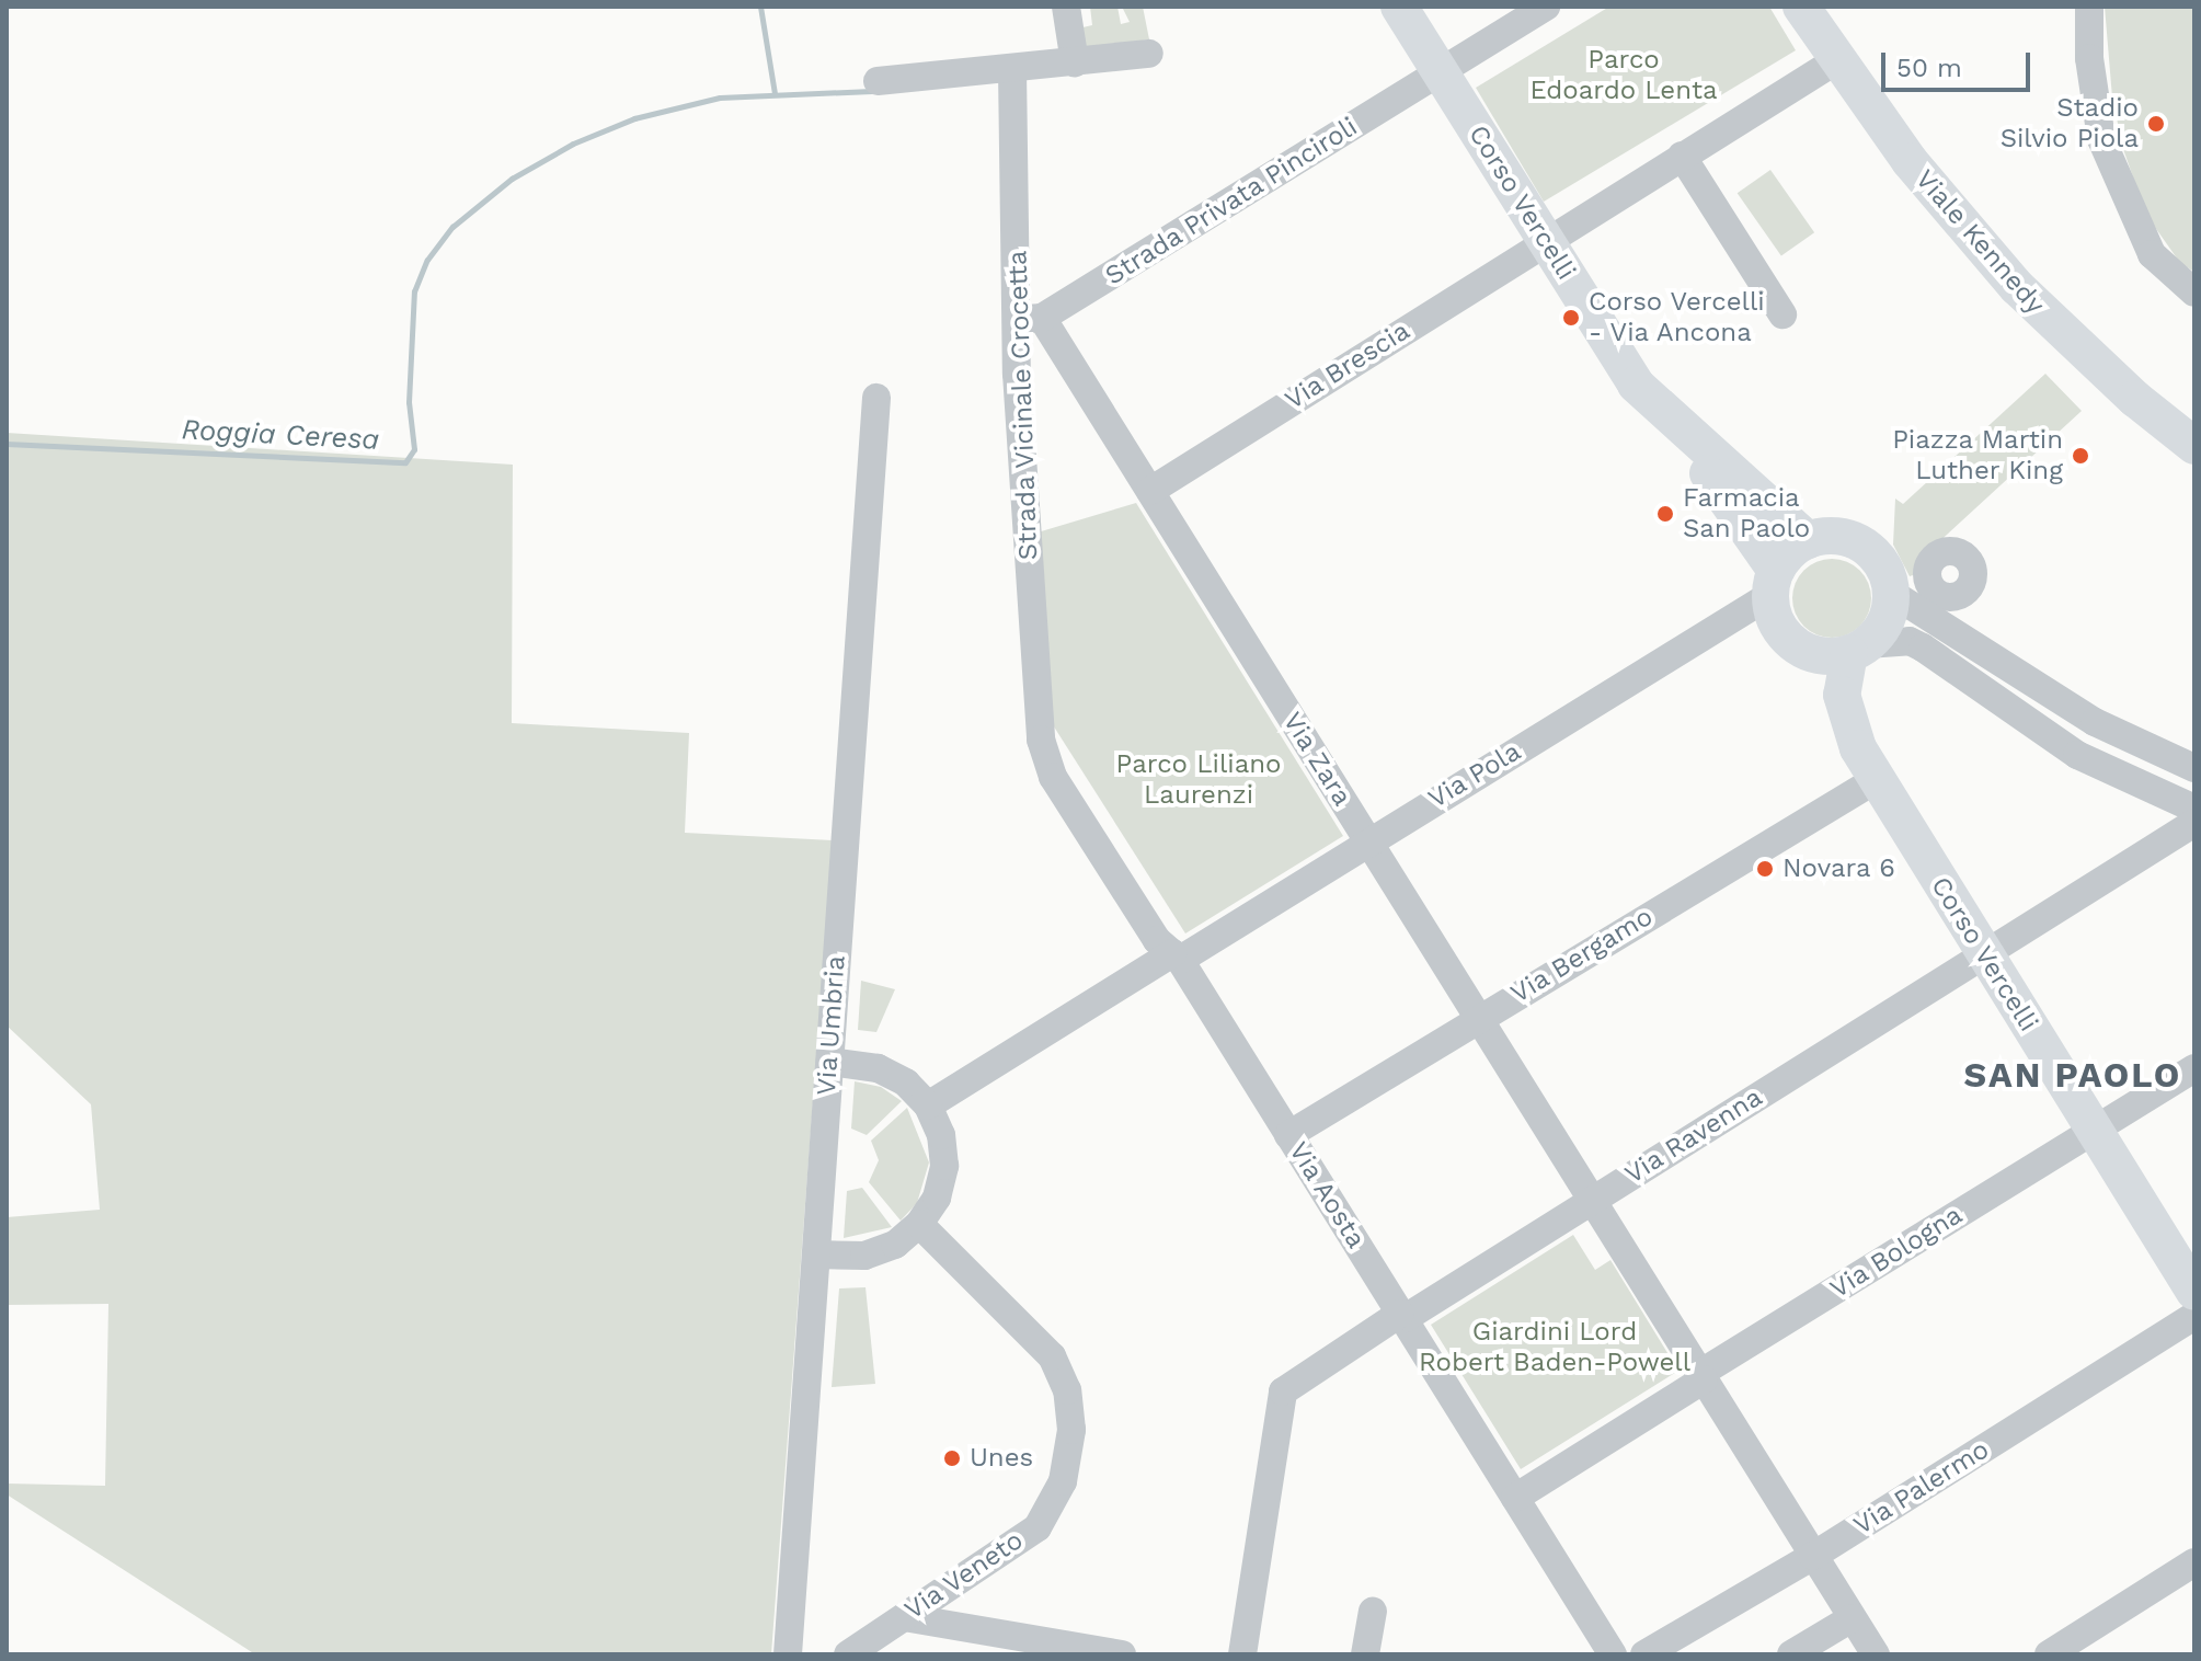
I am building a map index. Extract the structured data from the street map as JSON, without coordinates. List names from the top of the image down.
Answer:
{
  "streets": {
    "main road": ["Corso Vercelli", "Viale Kennedy"],
    "street": [
      "Strada Privata Pinciroli",
      "Via Brescia",
      "Strada Vicinale Crocetta",
      "Via Zara",
      "Via Pola",
      "Via Bergamo",
      "Via Umbria",
      "Via Ravenna",
      "Via Aosta",
      "Via Bologna",
      "Via Palermo",
      "Via Veneto"
    ]
  },
  "crossings": [
    ["Strada Privata Pinciroli", "Corso Vercelli"],
    ["Strada Privata Pinciroli", "Strada Vicinale Crocetta"],
    ["Strada Privata Pinciroli", "Via Zara"],
    ["Corso Vercelli", "Via Brescia"],
    ["Corso Vercelli", "Via Pola"],
    ["Corso Vercelli", "Via Bergamo"],
    ["Corso Vercelli", "Via Ravenna"],
    ["Corso Vercelli", "Via Bologna"],
    ["Viale Kennedy", "Via Brescia"],
    ["Via Brescia", "Via Zara"],
    ["Strada Vicinale Crocetta", "Via Zara"],
    ["Strada Vicinale Crocetta", "Via Aosta"],
    ["Via Zara", "Via Pola"],
    ["Via Zara", "Via Bergamo"],
    ["Via Zara", "Via Ravenna"],
    ["Via Zara", "Via Bologna"],
    ["Via Zara", "Via Palermo"],
    ["Via Pola", "Via Aosta"],
    ["Via Bergamo", "Via Aosta"],
    ["Via Ravenna", "Via Aosta"],
    ["Via Aosta", "Via Bologna"]
  ],
  "districts": ["SAN PAOLO"],
  "water": ["Roggia Ceresa"],
  "parks": ["Parco Edoardo Lenta", "Parco Liliano Laurenzi", "Giardini Lord Robert Baden-Powell"],
  "places": [
    "Stadio Silvio Piola",
    "Corso Vercelli - Via Ancona",
    "Piazza Martin Luther King",
    "Farmacia San Paolo",
    "Novara 6",
    "Unes"
  ],
  "scale_bar": "50 m"
}
